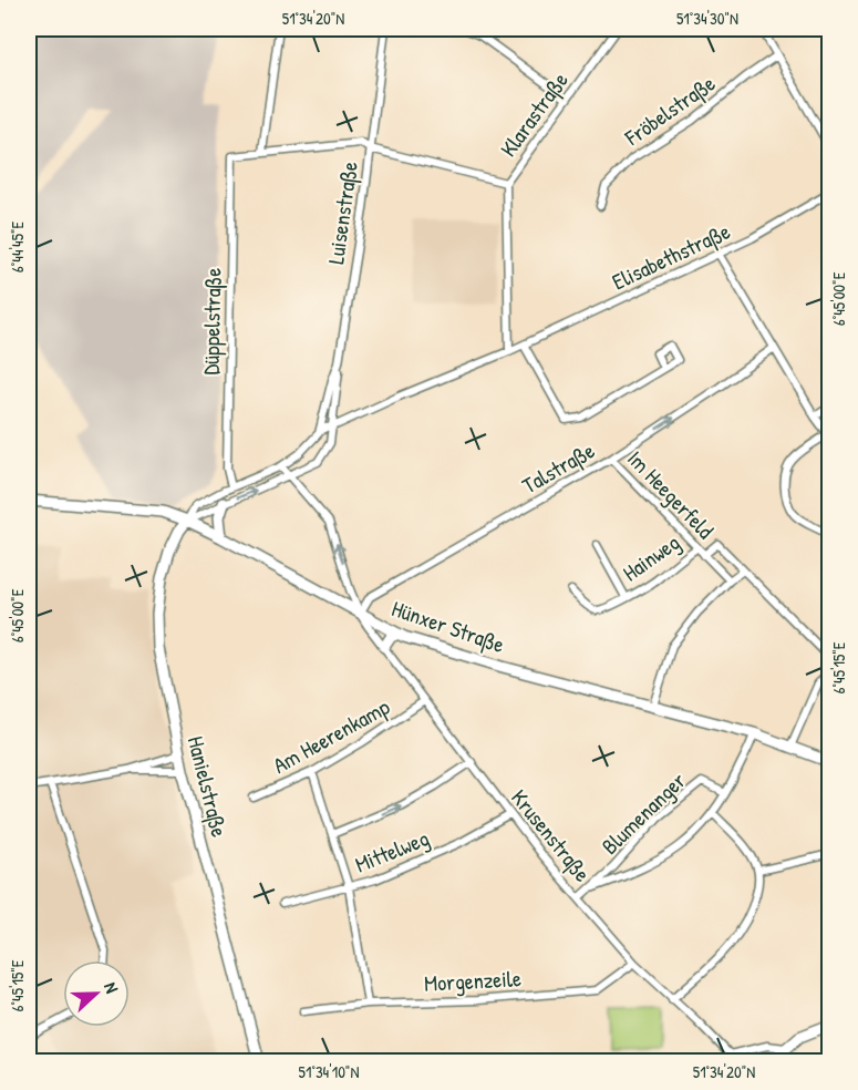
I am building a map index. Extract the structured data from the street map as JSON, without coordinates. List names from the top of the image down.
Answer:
{
  "streets": {
    "main road": ["Hünxer Straße", "Hanielstraße"],
    "street": [
      "Fröbelstraße",
      "Klarastraße",
      "Luisenstraße",
      "Elisabethstraße",
      "Düppelstraße",
      "Talstraße",
      "Im Heegerfeld",
      "Hainweg",
      "Am Heerenkamp",
      "Blumenanger",
      "Krusenstraße",
      "Mittelweg",
      "Morgenzeile"
    ]
  },
  "crossings": [
    ["Klarastraße", "Elisabethstraße"],
    ["Luisenstraße", "Elisabethstraße"],
    ["Luisenstraße", "Hünxer Straße"],
    ["Luisenstraße", "Hanielstraße"],
    ["Talstraße", "Im Heegerfeld"],
    ["Im Heegerfeld", "Hainweg"],
    ["Hünxer Straße", "Hanielstraße"],
    ["Hünxer Straße", "Blumenanger"],
    ["Hünxer Straße", "Krusenstraße"],
    ["Am Heerenkamp", "Krusenstraße"],
    ["Blumenanger", "Krusenstraße"],
    ["Krusenstraße", "Mittelweg"],
    ["Krusenstraße", "Morgenzeile"]
  ],
  "one_way": ["Talstraße"],
  "north": "right",
  "coordinates": [
    "51°34'20\"N",
    "51°34'30\"N",
    "6°44'45\"E",
    "6°45'00\"E",
    "6°45'15\"E",
    "51°34'10\"N"
  ]
}
